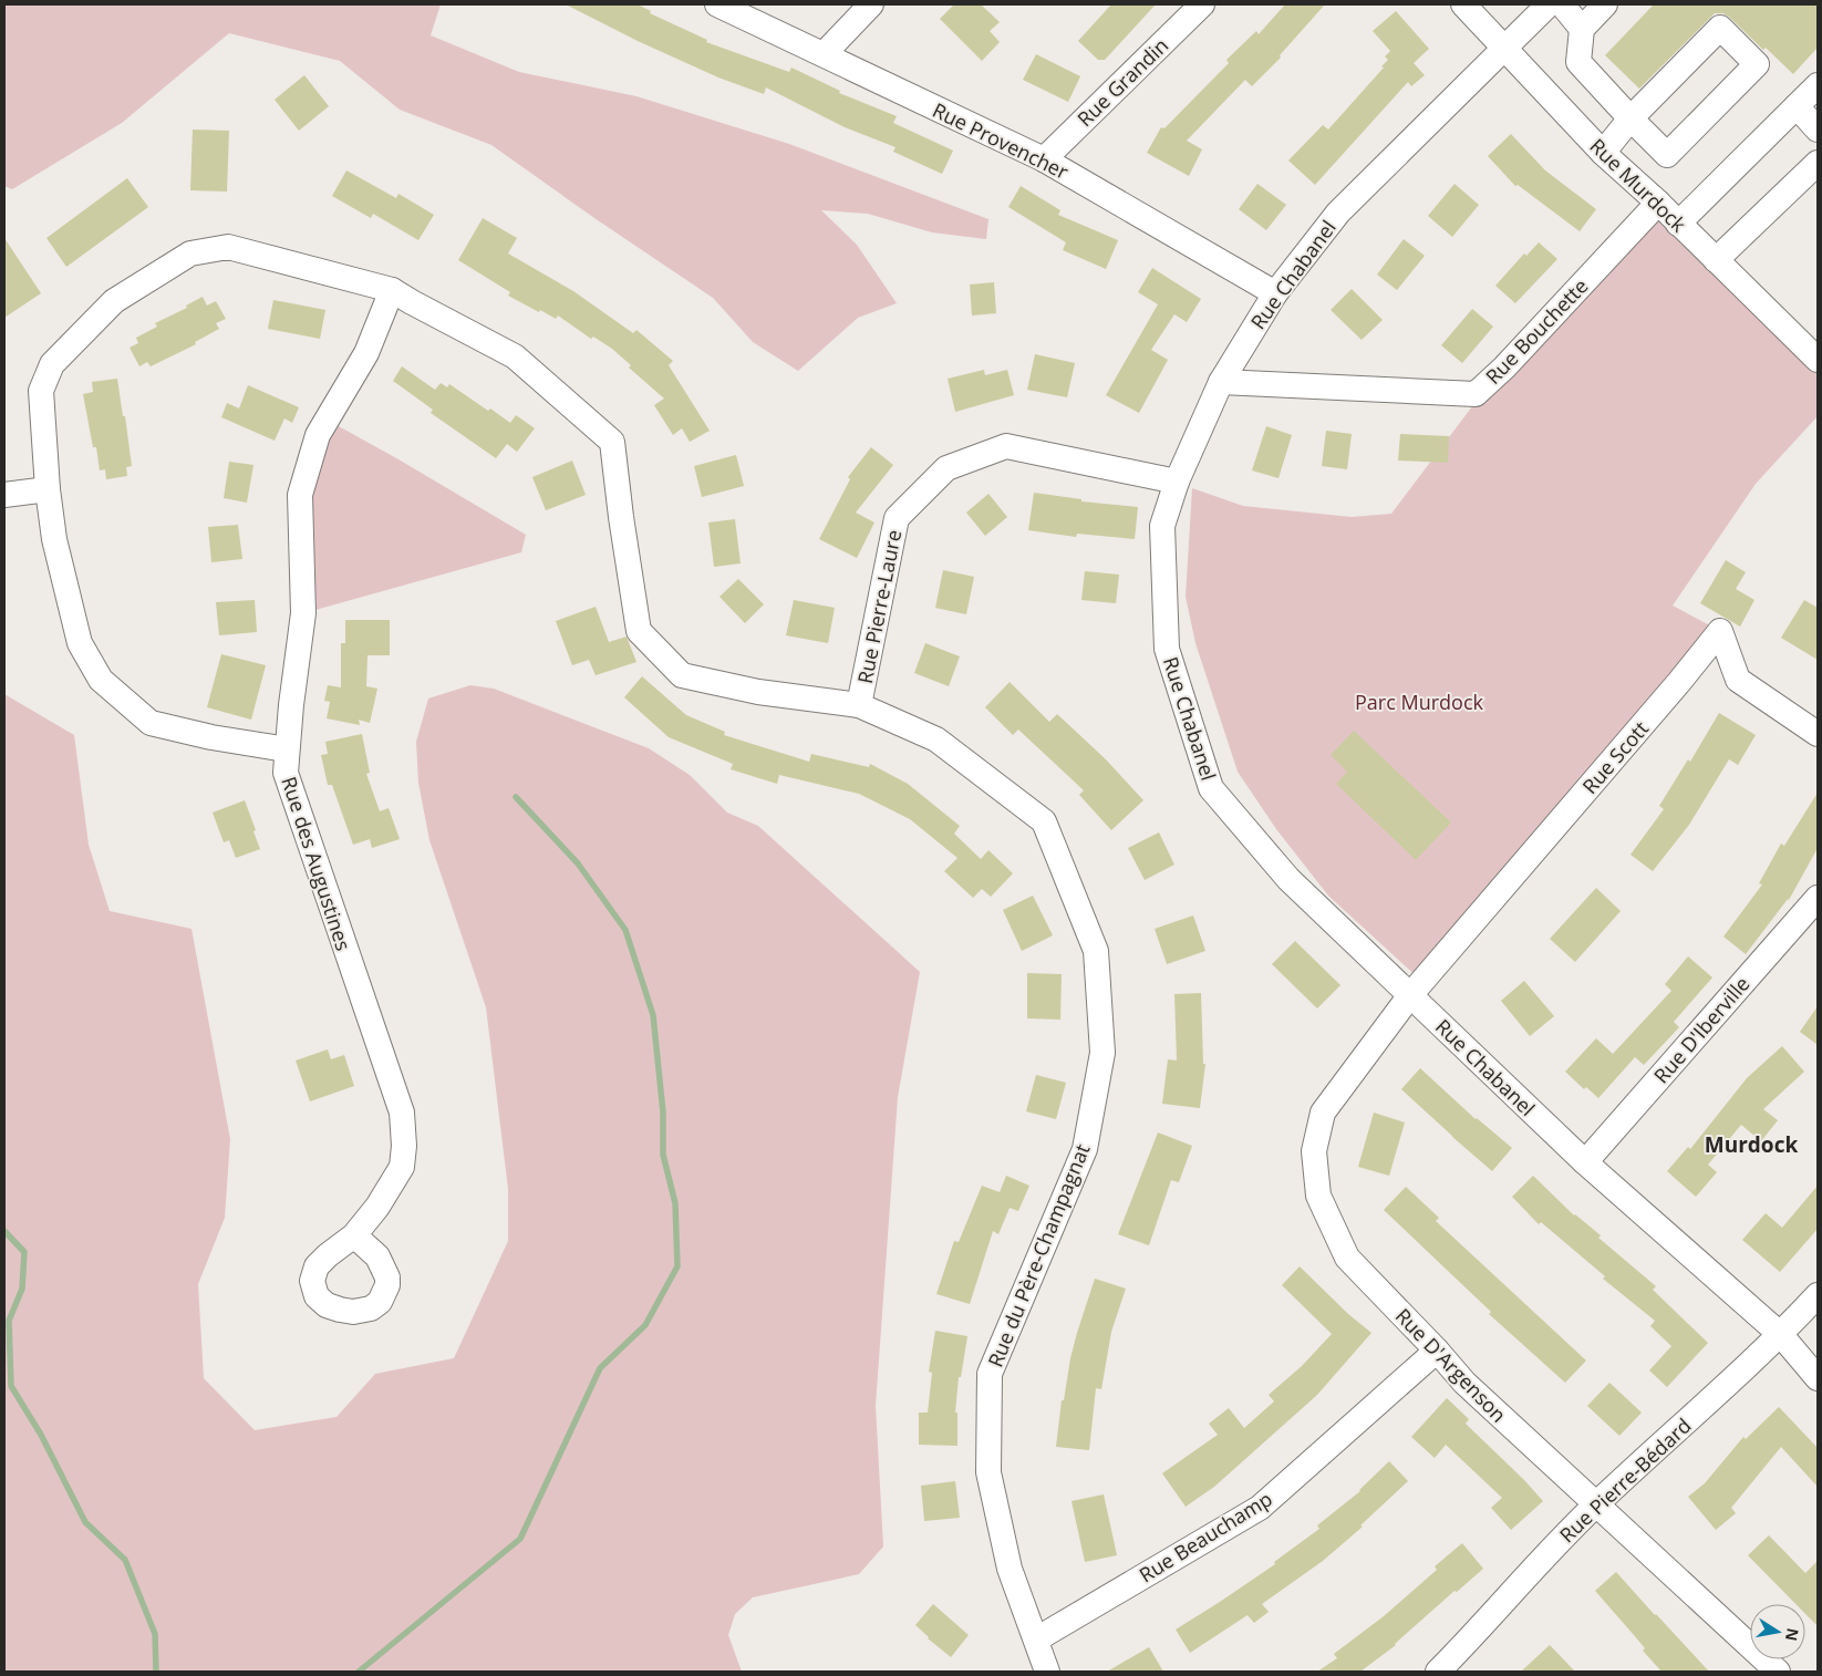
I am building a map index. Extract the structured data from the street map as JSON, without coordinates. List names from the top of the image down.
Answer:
{
  "streets": {
    "street": [
      "Rue Grandin",
      "Rue Provencher",
      "Rue Murdock",
      "Rue Chabanel",
      "Rue Bouchette",
      "Rue Pierre-Laure",
      "Rue Scott",
      "Rue des Augustines",
      "Rue D'Iberville",
      "Rue du Père-Champagnat",
      "Rue D'Argenson",
      "Rue Pierre-Bédard",
      "Rue Beauchamp"
    ]
  },
  "crossings": [
    ["Rue Grandin", "Rue Provencher"],
    ["Rue Provencher", "Rue Chabanel"],
    ["Rue Murdock", "Rue Chabanel"],
    ["Rue Murdock", "Rue Bouchette"],
    ["Rue Chabanel", "Rue Bouchette"],
    ["Rue Chabanel", "Rue Pierre-Laure"],
    ["Rue Chabanel", "Rue Scott"],
    ["Rue Chabanel", "Rue D'Iberville"],
    ["Rue Chabanel", "Rue D'Argenson"],
    ["Rue Chabanel", "Rue Pierre-Bédard"],
    ["Rue Pierre-Laure", "Rue du Père-Champagnat"],
    ["Rue Scott", "Rue D'Argenson"],
    ["Rue des Augustines", "Rue du Père-Champagnat"],
    ["Rue du Père-Champagnat", "Rue Beauchamp"],
    ["Rue D'Argenson", "Rue Pierre-Bédard"],
    ["Rue D'Argenson", "Rue Beauchamp"]
  ],
  "districts": ["Murdock"],
  "parks": ["Parc Murdock"],
  "north": "right"
}
